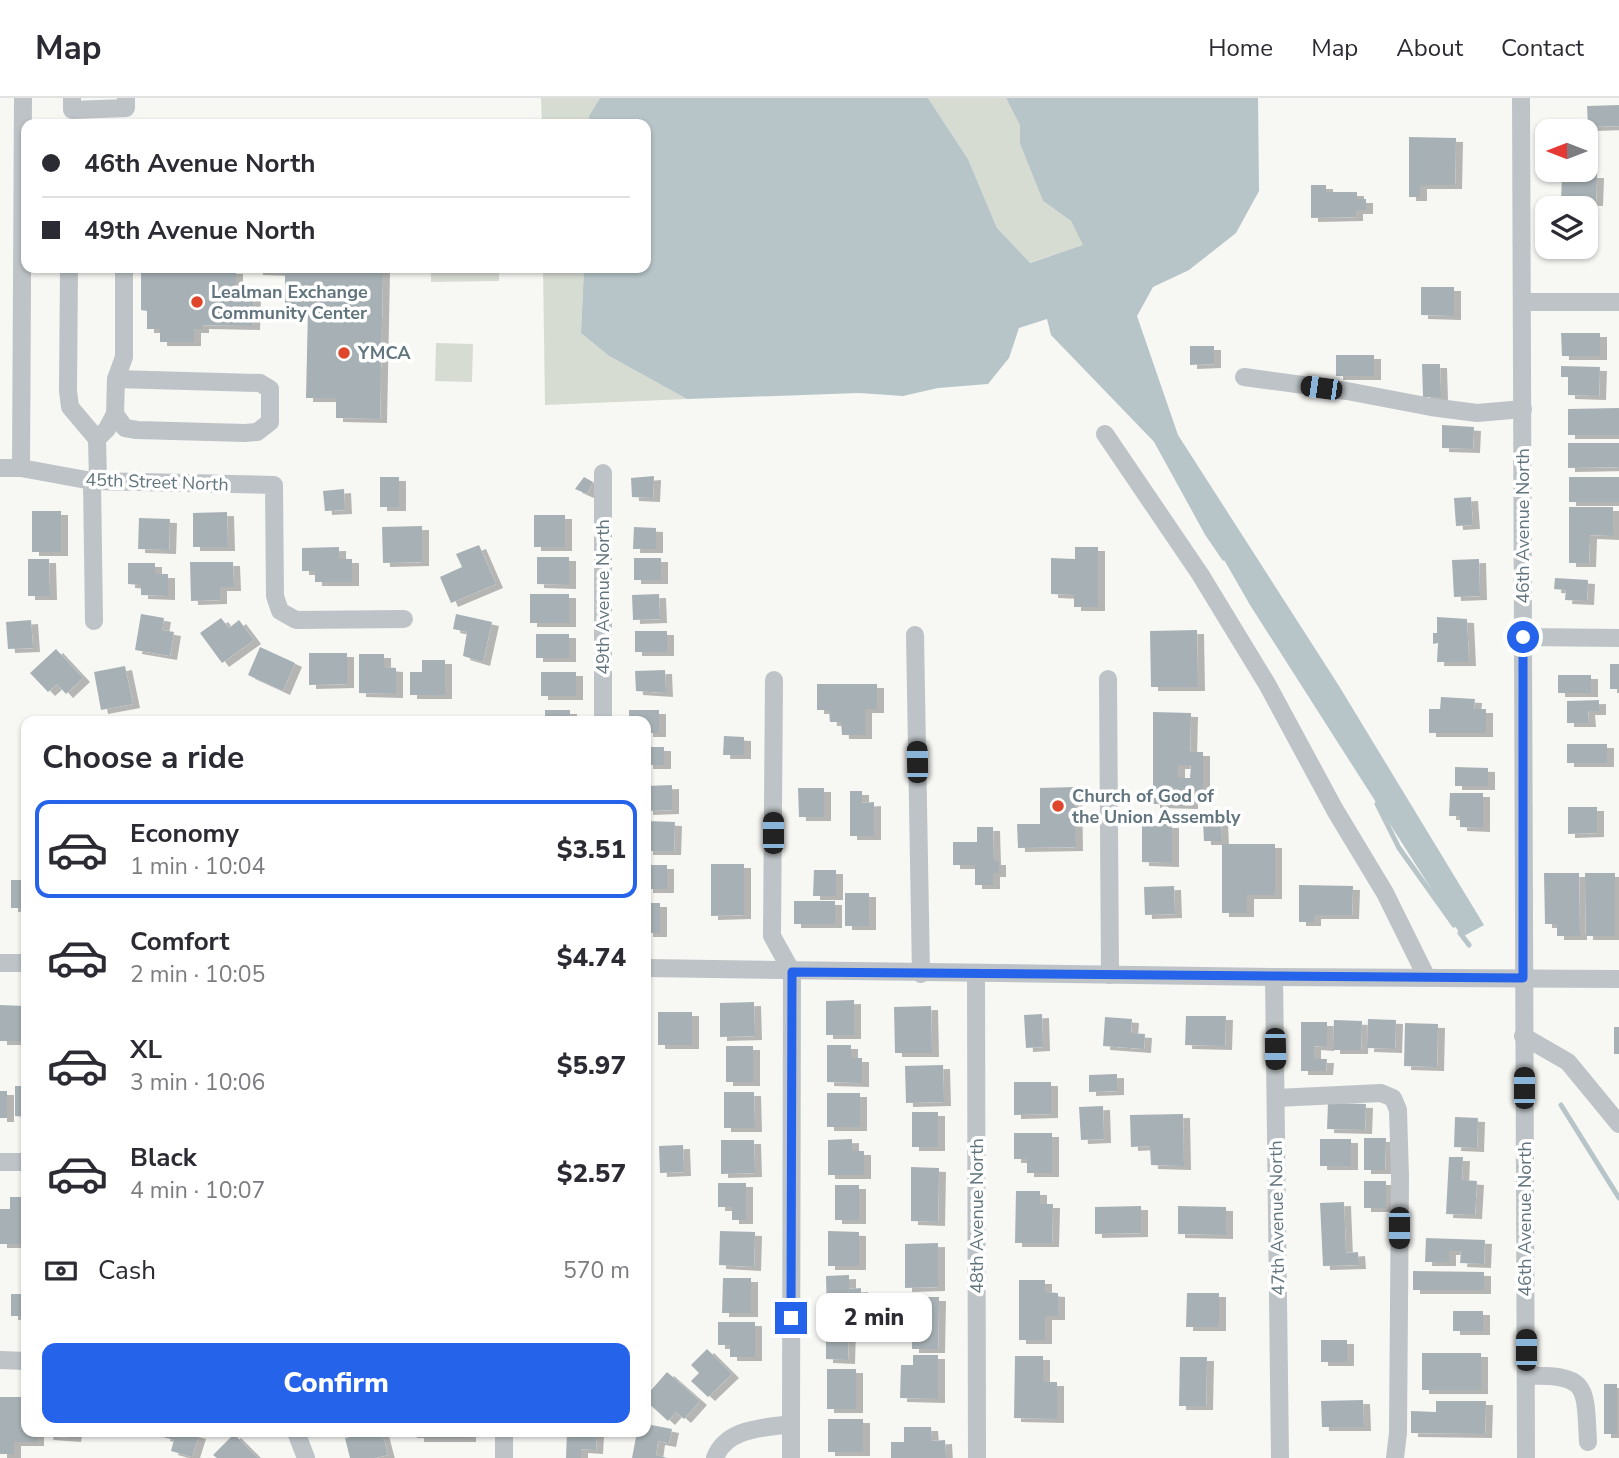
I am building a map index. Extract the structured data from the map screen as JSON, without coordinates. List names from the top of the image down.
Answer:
{
  "streets": {
    "street": [
      "45th Street North",
      "46th Avenue North",
      "49th Avenue North",
      "48th Avenue North",
      "47th Avenue North"
    ]
  },
  "places": ["Lealman Exchange Community Center", "YMCA", "Church of God of the Union Assembly"],
  "north": "left",
  "page": {
    "header": "Map",
    "nav": [
      "Home",
      "Map",
      "About",
      "Contact"
    ],
    "banner": ["46th Avenue North", "49th Avenue North"],
    "heading": "Choose a ride",
    "list": [
      {
        "name": "Economy",
        "note": "1 min · 10:04",
        "value": "$3.51"
      },
      {
        "name": "Comfort",
        "note": "2 min · 10:05",
        "value": "$4.74"
      },
      {
        "name": "XL",
        "note": "3 min · 10:06",
        "value": "$5.97"
      },
      {
        "name": "Black",
        "note": "4 min · 10:07",
        "value": "$2.57"
      }
    ],
    "pay": ["Cash", "570 m"],
    "bubble": "2 min",
    "buttons": "Confirm"
  }
}
